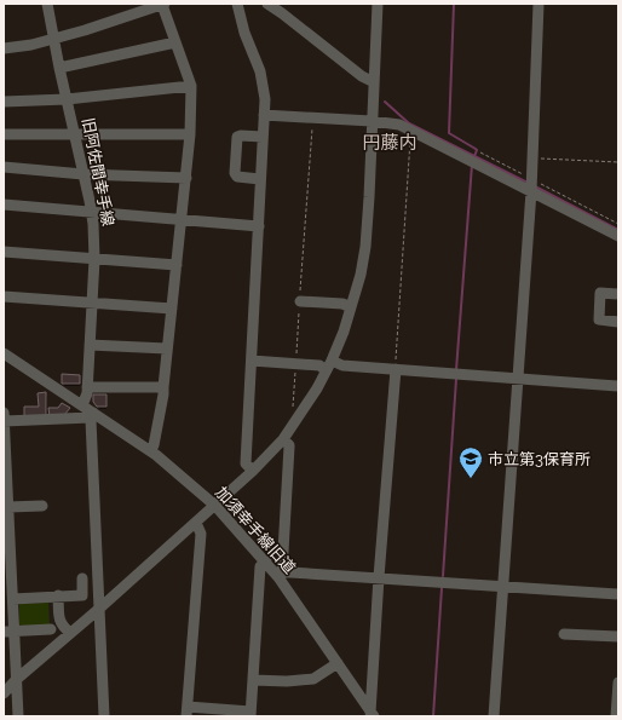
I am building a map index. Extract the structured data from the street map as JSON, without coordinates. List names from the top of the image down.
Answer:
{
  "streets": {
    "street": ["旧阿佐間幸手線", "加須幸手線旧道"]
  },
  "crossings": [
    ["旧阿佐間幸手線", "加須幸手線旧道"]
  ],
  "districts": ["円藤内"],
  "places": {
    "school or university": ["市立第3保育所"]
  }
}
